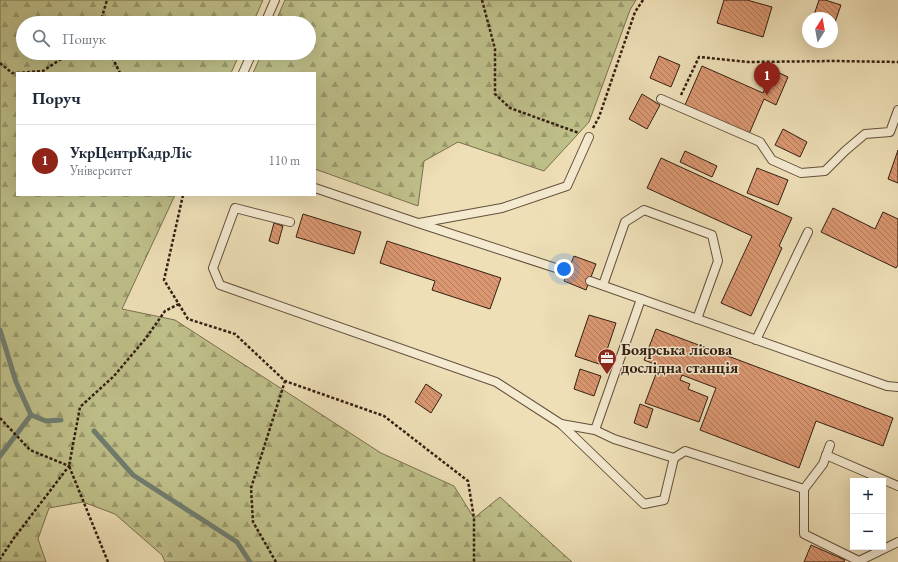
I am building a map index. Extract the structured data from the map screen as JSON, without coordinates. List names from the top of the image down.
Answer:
{
  "places": {
    "office": ["Боярська лісова дослідна станція"]
  },
  "north": "top",
  "page": {
    "search": "Пошук",
    "pins": "1",
    "heading": "Поруч",
    "list": [
      {
        "mark": "1",
        "name": "УкрЦентрКадрЛіс",
        "note": "Університет",
        "value": "110 m"
      }
    ],
    "map_buttons": ["+", "−"]
  }
}
